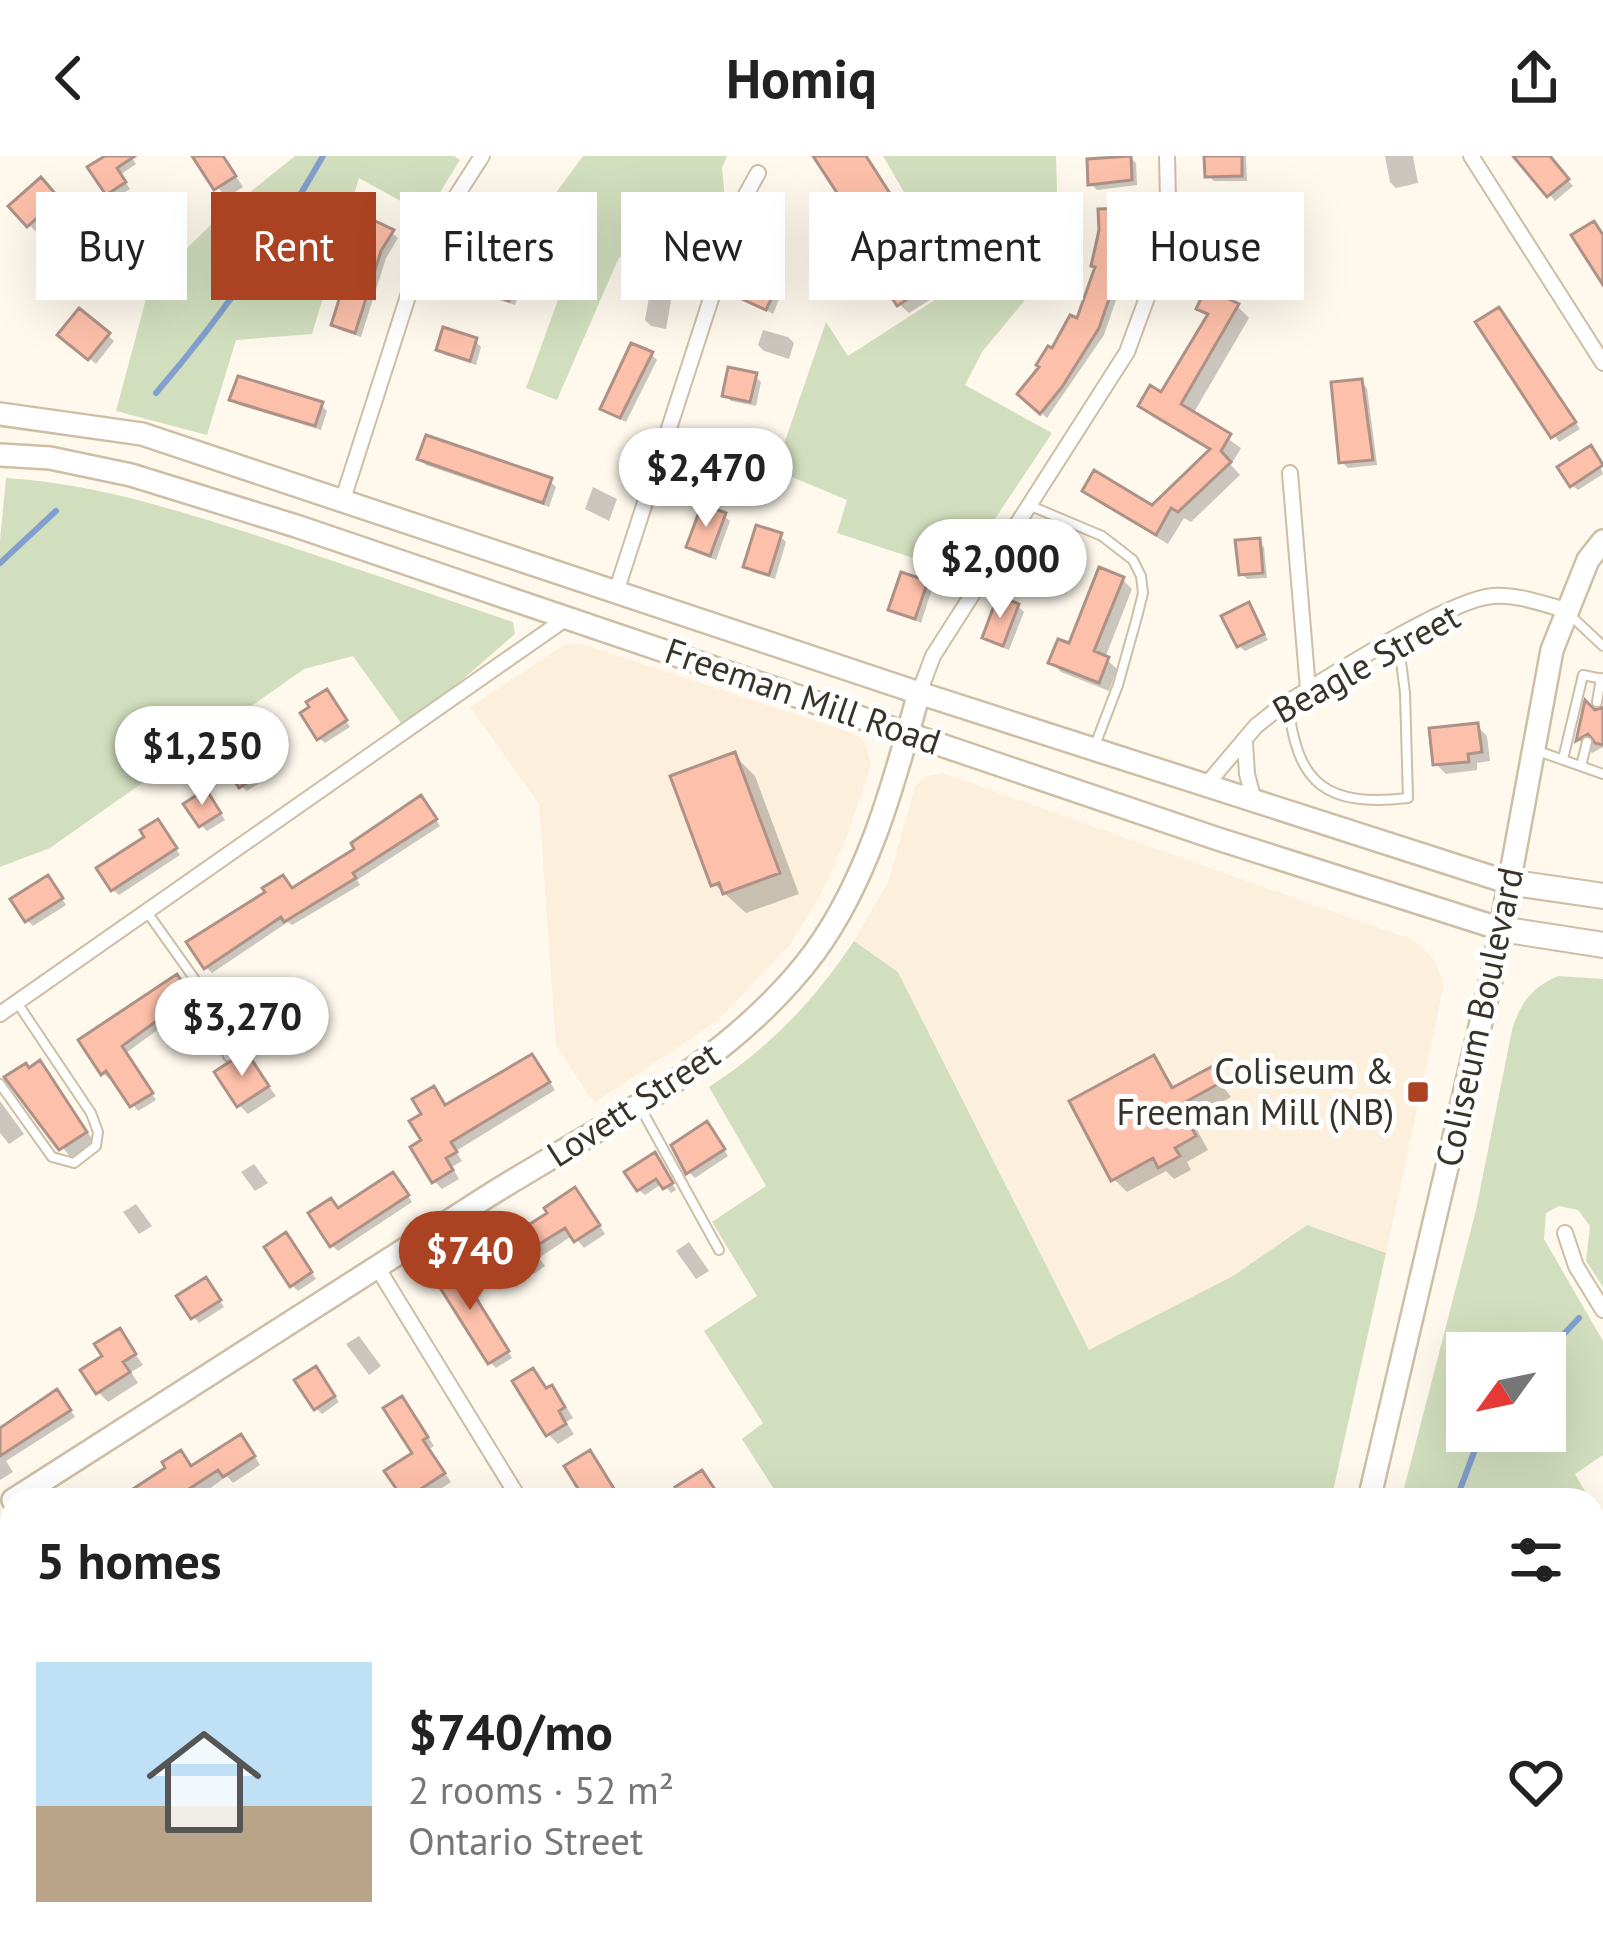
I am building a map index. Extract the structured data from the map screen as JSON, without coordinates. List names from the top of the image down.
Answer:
{
  "streets": {
    "highway": ["Freeman Mill Road"],
    "main road": ["Coliseum Boulevard", "Lovett Street"],
    "street": ["Beagle Street"]
  },
  "crossings": [
    ["Beagle Street", "Freeman Mill Road"],
    ["Beagle Street", "Coliseum Boulevard"],
    ["Freeman Mill Road", "Coliseum Boulevard"],
    ["Freeman Mill Road", "Lovett Street"]
  ],
  "places": {
    "transit": ["Coliseum & Freeman Mill (NB)"]
  },
  "north": "bottom left",
  "page": {
    "header": "Homiq",
    "chip": [
      "Buy",
      "Rent",
      "Filters",
      "New",
      "Apartment",
      "House"
    ],
    "price": [
      "$2,470",
      "$2,000",
      "$1,250",
      "$3,270",
      "$740"
    ],
    "heading": "5 homes",
    "list": [
      {
        "name": "$740/mo",
        "note": "2 rooms · 52 m² · Ontario Street"
      }
    ]
  }
}
